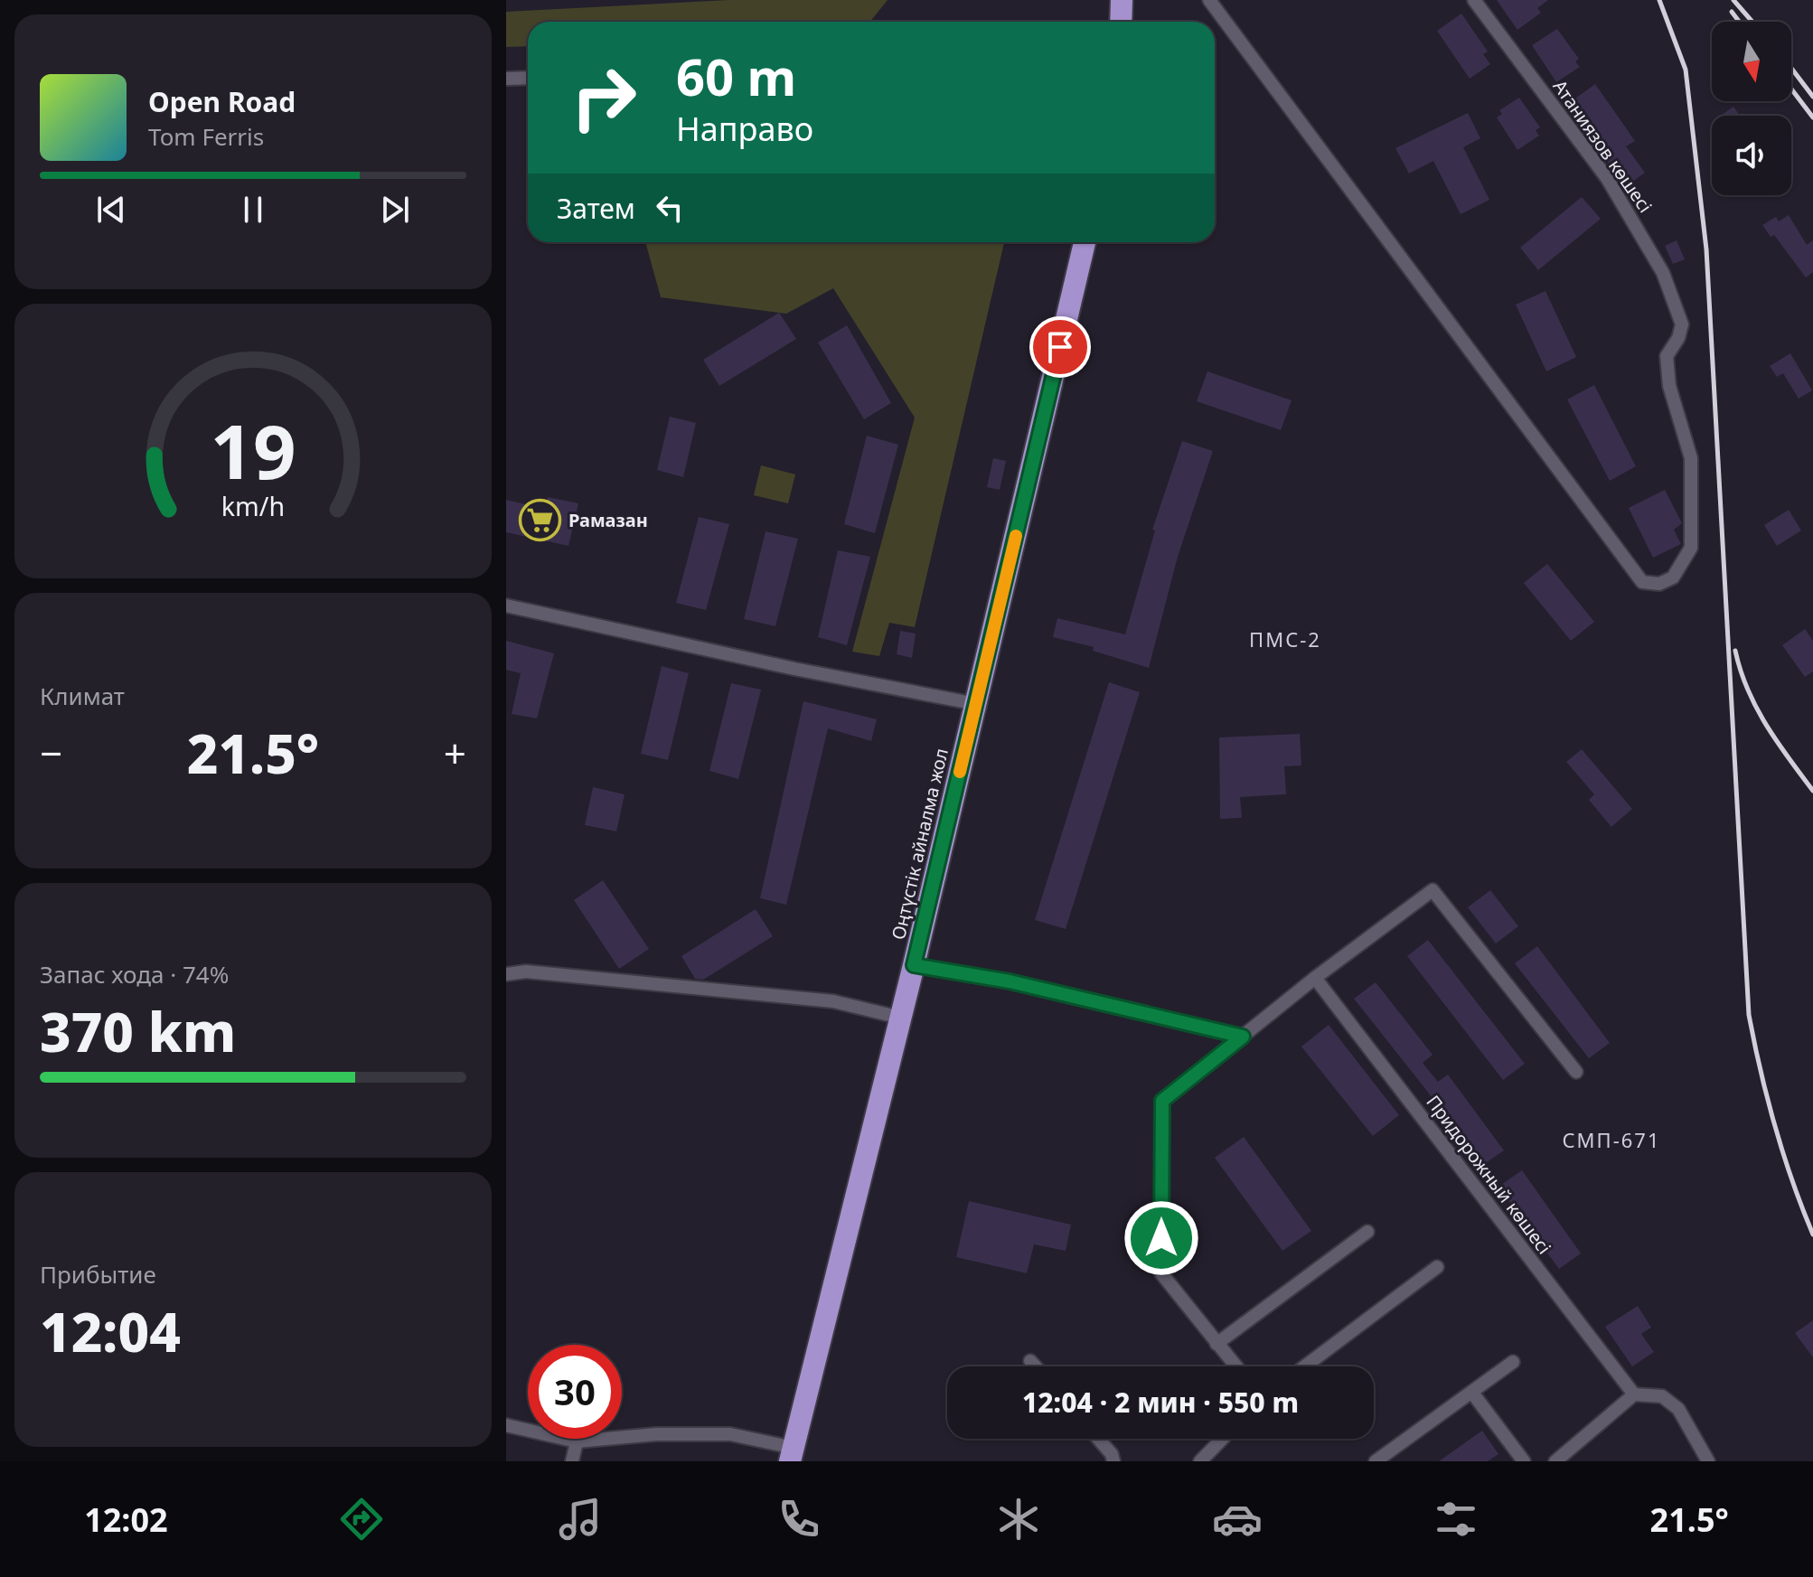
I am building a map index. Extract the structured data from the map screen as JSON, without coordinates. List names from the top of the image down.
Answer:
{
  "streets": {
    "highway": ["Оңтүстік айналма жол"],
    "street": ["Атаниязов көшесі", "Придорожный көшесі"]
  },
  "districts": ["ПМС-2", "СМП-671"],
  "places": {
    "supermarket": ["Рамазан"]
  },
  "north": "bottom",
  "page": {
    "turn": ["60 m", "Направо"],
    "song": ["Open Road", "Tom Ferris"],
    "then": "Затем",
    "tile": [
      "Климат",
      ["Запас хода · 74%", "370 km"],
      ["Прибытие", "12:04"]
    ],
    "heat": ["−", "21.5°", "+"],
    "limit": "30",
    "trip": "12:04 · 2 мин · 550 m",
    "tabs": ["12:02", "21.5°"],
    "gauge": ["19", "km/h"]
  }
}
